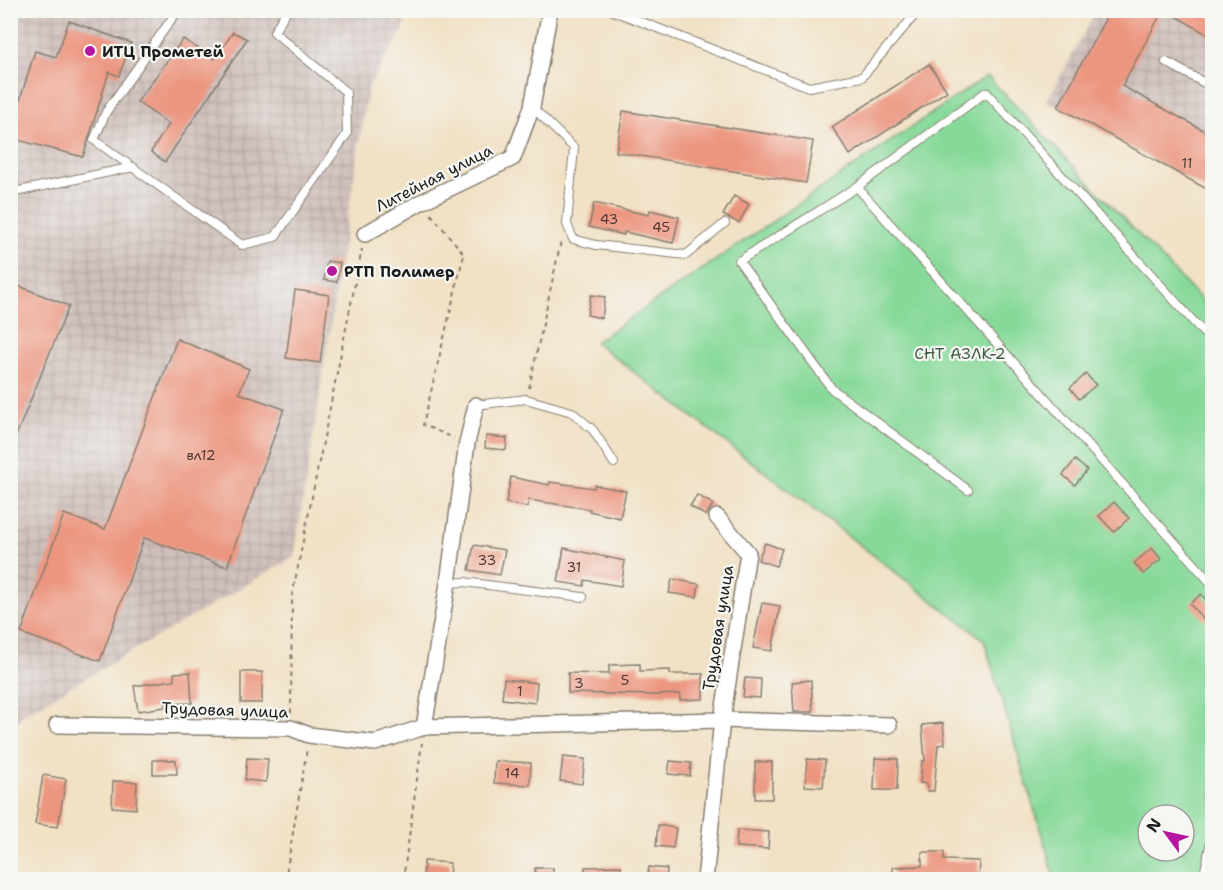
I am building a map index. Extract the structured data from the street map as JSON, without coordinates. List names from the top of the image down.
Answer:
{
  "streets": {
    "street": ["Литейная улица", "Трудовая улица"]
  },
  "parks": ["СНТ АЗЛК-2"],
  "places": ["ИТЦ Прометей", "РТП Полимер"],
  "house_numbers": [
    "11",
    "43",
    "45",
    "вл12",
    "33",
    "31",
    "5",
    "3",
    "1",
    "14"
  ],
  "north": "top left"
}
